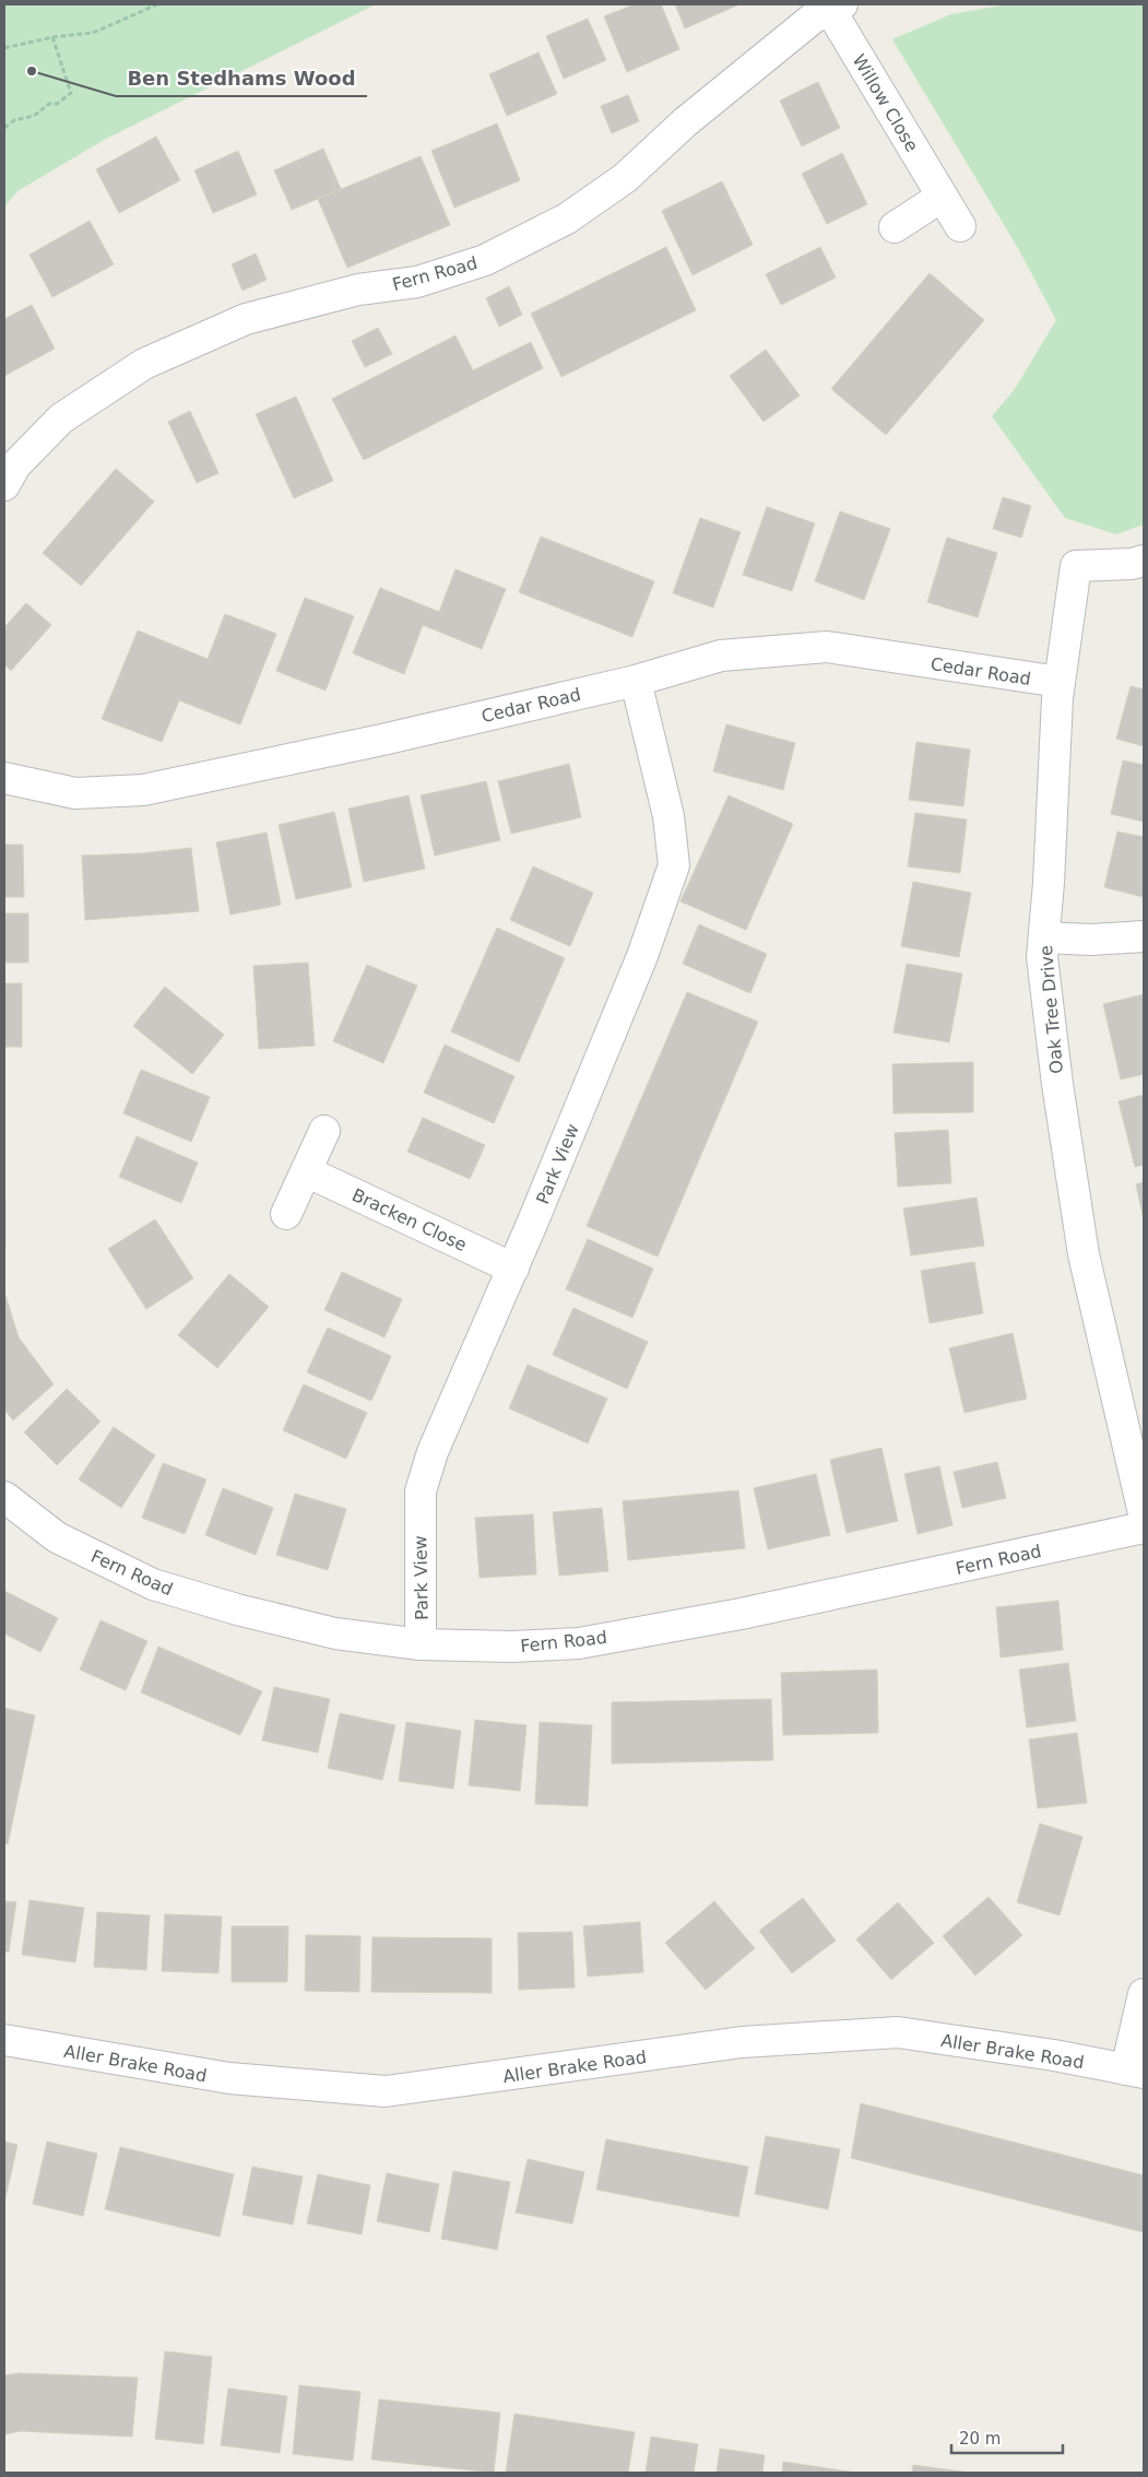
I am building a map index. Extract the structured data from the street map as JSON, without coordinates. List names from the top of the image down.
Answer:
{
  "streets": {
    "street": [
      "Willow Close",
      "Fern Road",
      "Cedar Road",
      "Oak Tree Drive",
      "Park View",
      "Bracken Close",
      "Aller Brake Road"
    ]
  },
  "crossings": [
    ["Willow Close", "Fern Road"],
    ["Fern Road", "Park View"],
    ["Cedar Road", "Oak Tree Drive"],
    ["Cedar Road", "Park View"],
    ["Park View", "Bracken Close"]
  ],
  "places": ["Ben Stedhams Wood"],
  "scale_bar": "20 m"
}
